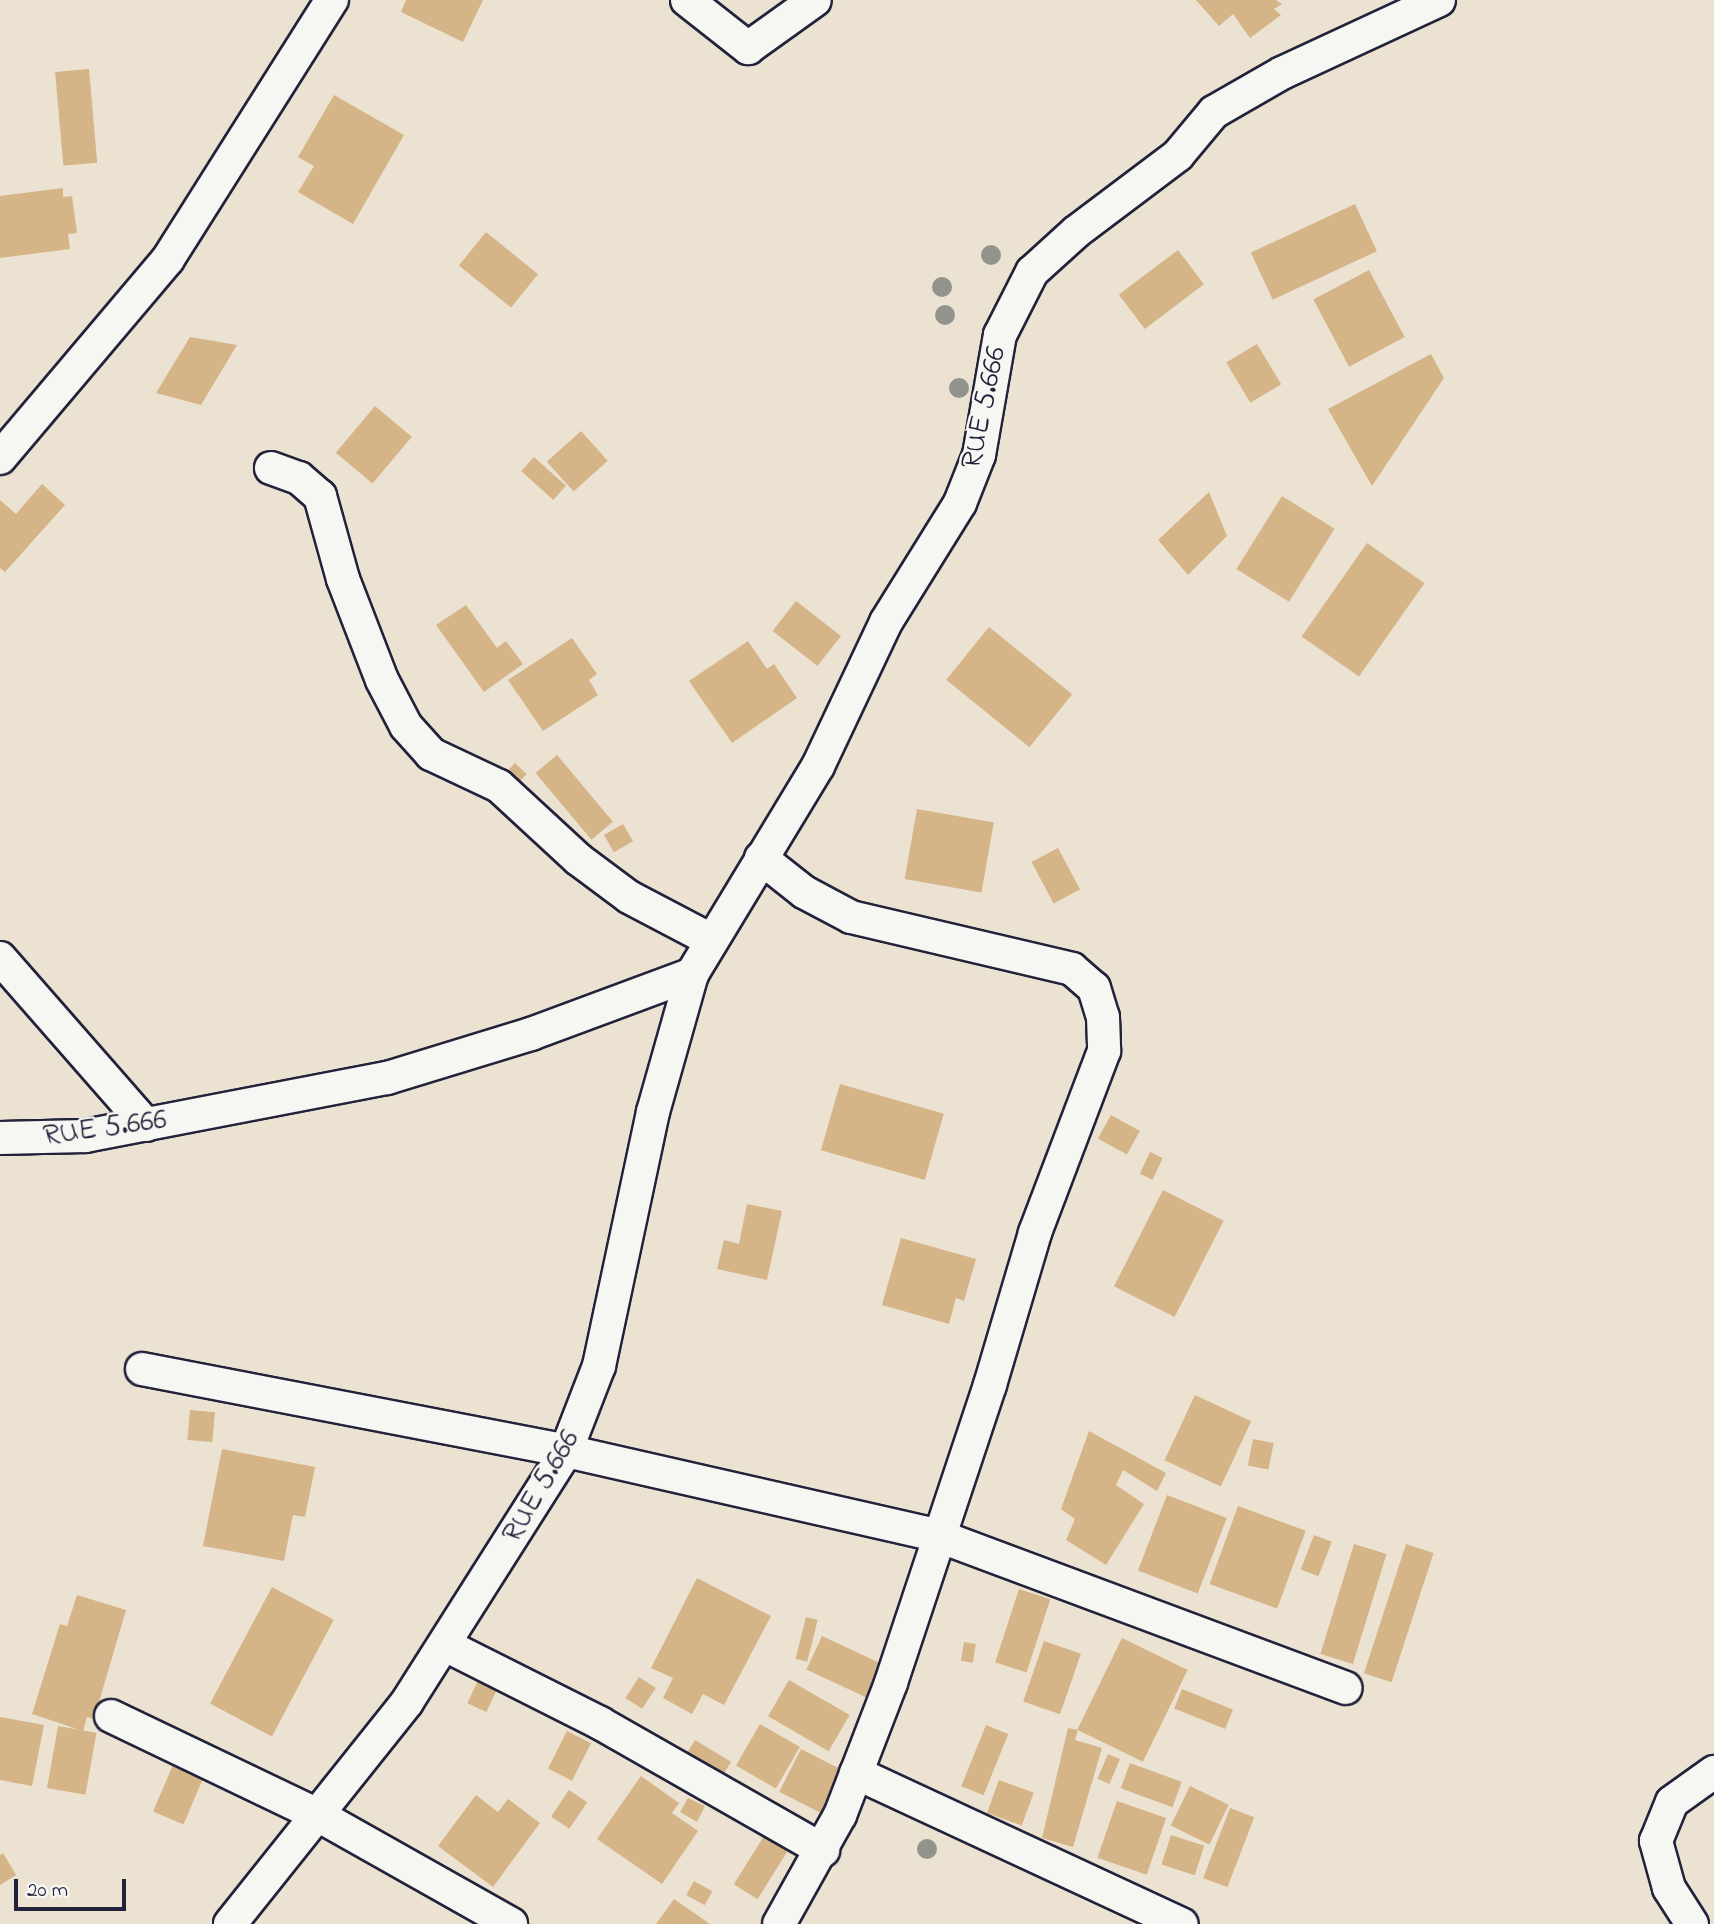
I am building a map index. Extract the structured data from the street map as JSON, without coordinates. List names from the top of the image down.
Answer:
{
  "streets": {
    "street": ["RUE 5.666"]
  },
  "scale_bar": "20 m"
}
